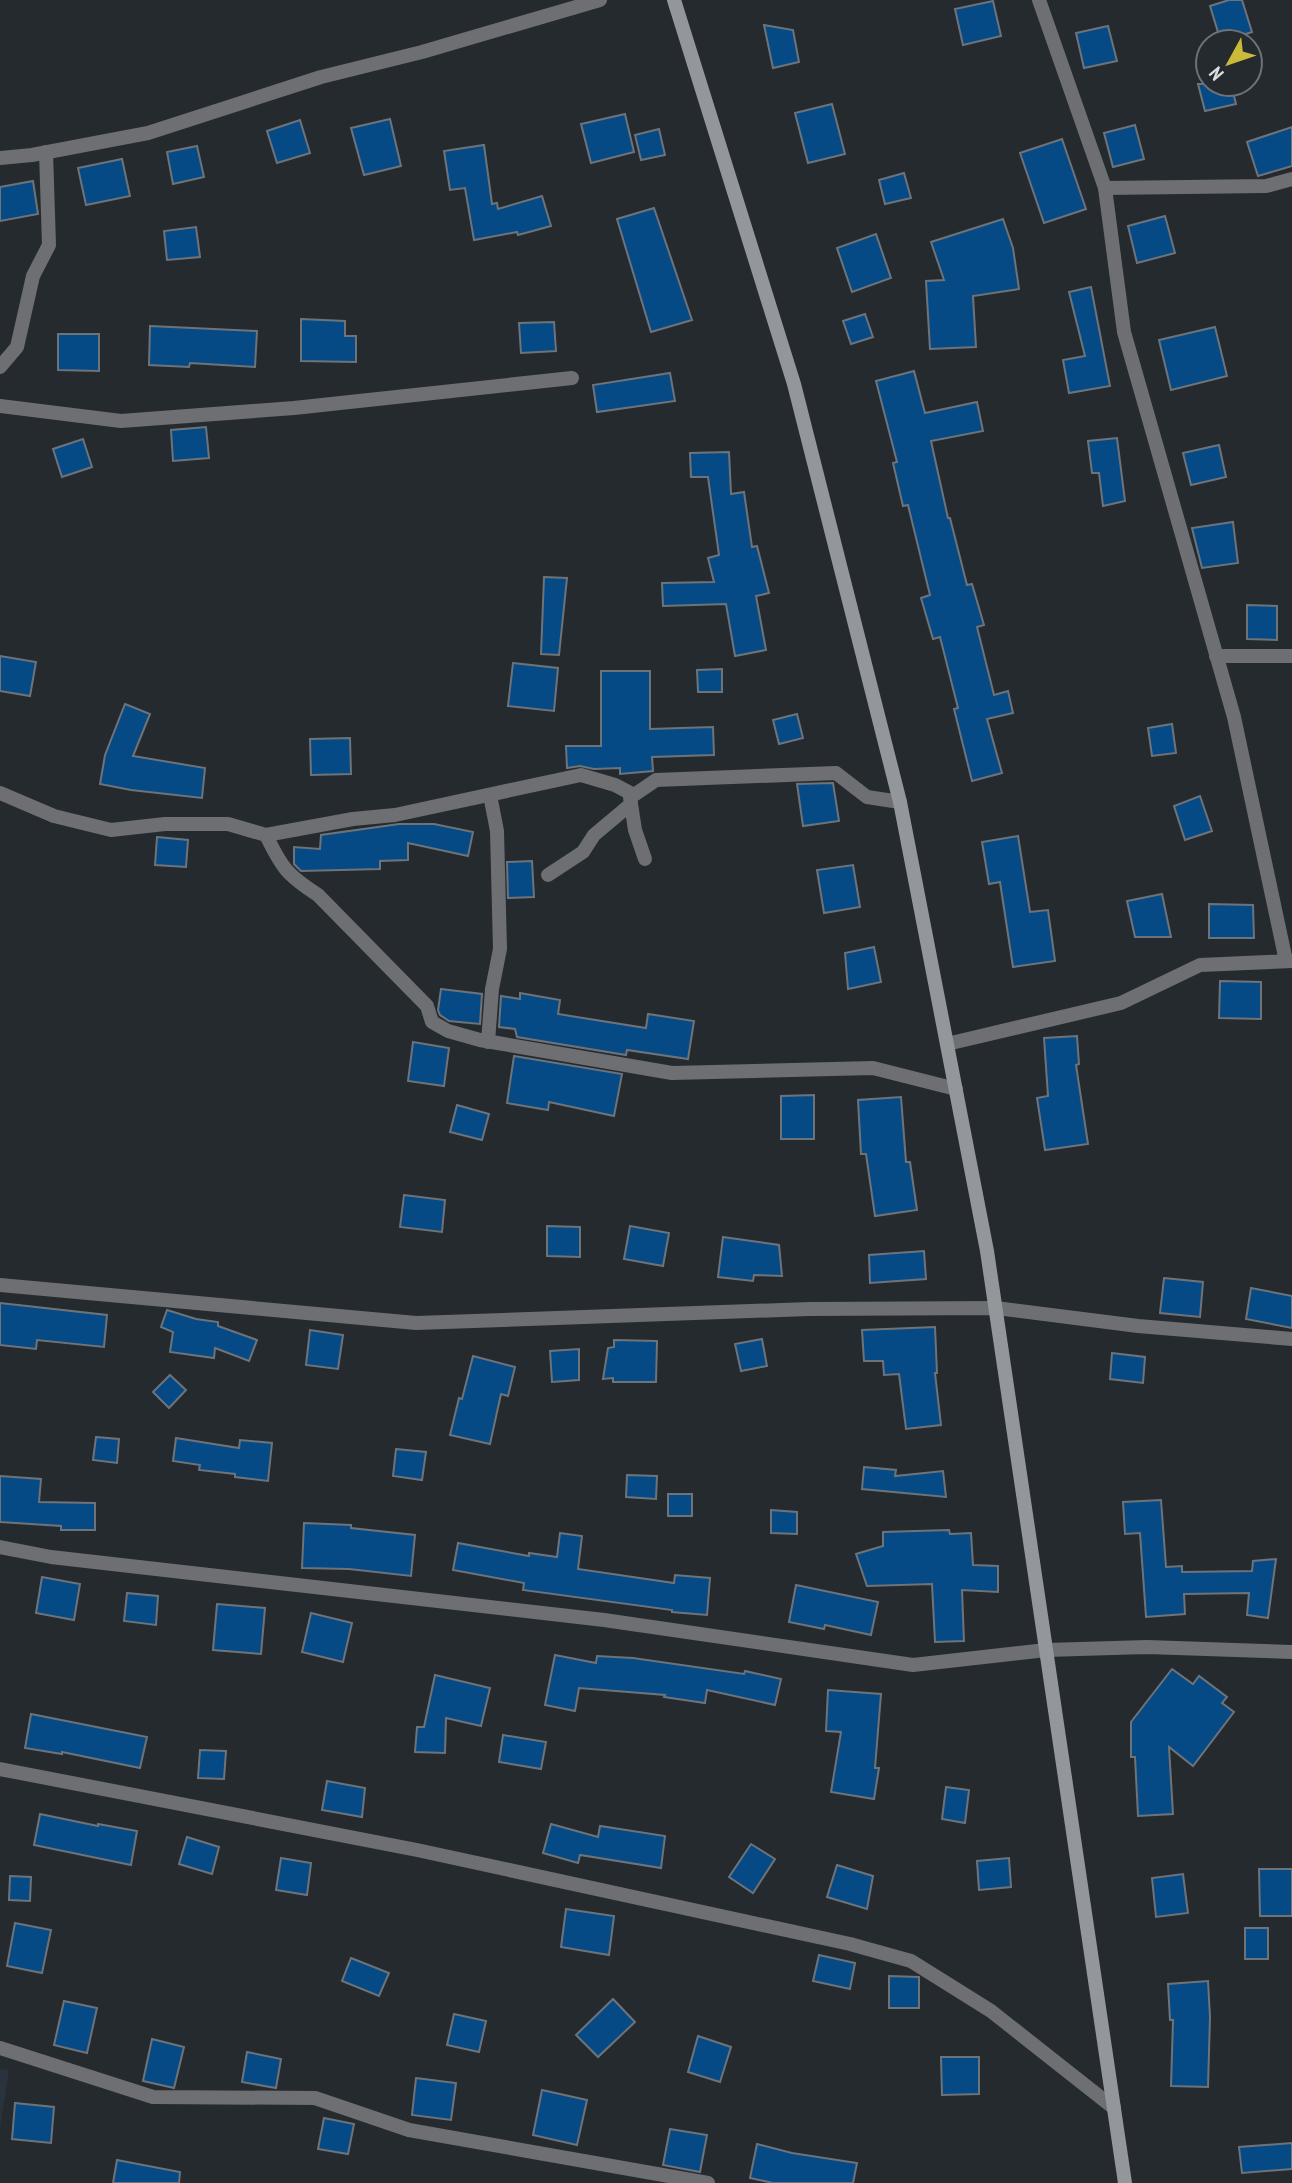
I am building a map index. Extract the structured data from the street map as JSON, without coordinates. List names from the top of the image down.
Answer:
{
  "north": "bottom left"
}
